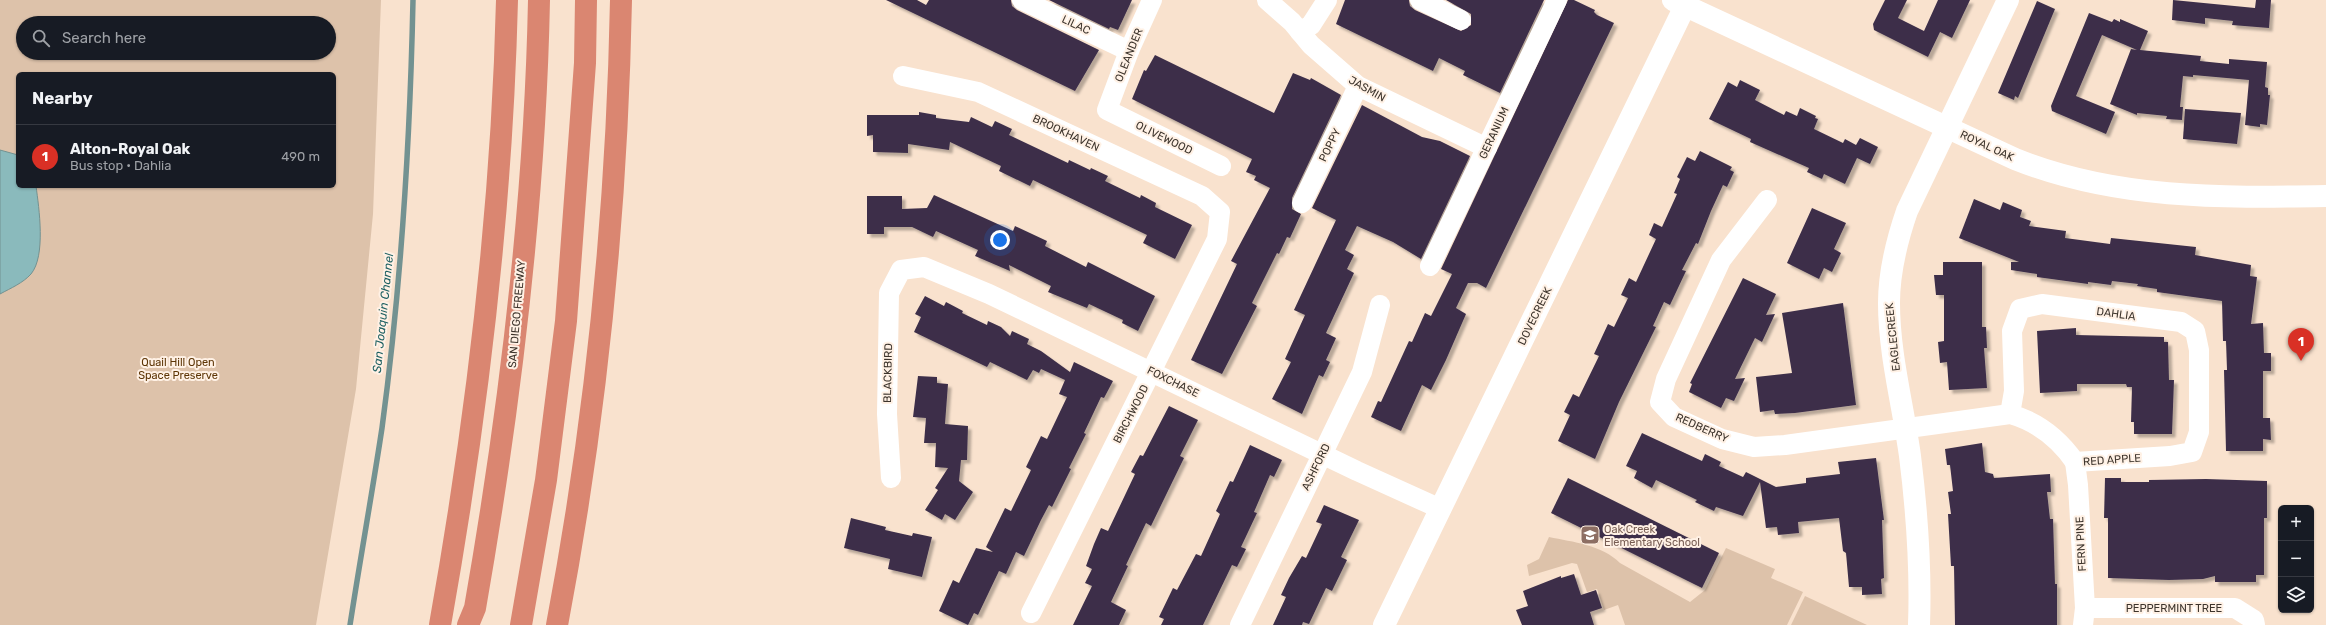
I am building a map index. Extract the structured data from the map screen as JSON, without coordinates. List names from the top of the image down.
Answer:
{
  "streets": {
    "highway": ["SAN DIEGO FREEWAY"],
    "street": [
      "LILAC",
      "OLEANDER",
      "JASMIN",
      "BROOKHAVEN",
      "GERANIUM",
      "OLIVEWOOD",
      "POPPY",
      "ROYAL OAK",
      "DAHLIA",
      "DOVECREEK",
      "EAGLECREEK",
      "BLACKBIRD",
      "FOXCHASE",
      "BIRCHWOOD",
      "REDBERRY",
      "RED APPLE",
      "ASHFORD",
      "FERN PINE",
      "PEPPERMINT TREE"
    ]
  },
  "crossings": [
    ["LILAC", "OLEANDER"],
    ["OLEANDER", "OLIVEWOOD"],
    ["JASMIN", "GERANIUM"],
    ["JASMIN", "POPPY"],
    ["BROOKHAVEN", "BIRCHWOOD"],
    ["ROYAL OAK", "DOVECREEK"],
    ["ROYAL OAK", "EAGLECREEK"],
    ["DAHLIA", "RED APPLE"],
    ["DOVECREEK", "FOXCHASE"],
    ["EAGLECREEK", "REDBERRY"],
    ["EAGLECREEK", "RED APPLE"],
    ["BLACKBIRD", "FOXCHASE"],
    ["FOXCHASE", "BIRCHWOOD"],
    ["FOXCHASE", "ASHFORD"],
    ["REDBERRY", "RED APPLE"],
    ["RED APPLE", "FERN PINE"],
    ["FERN PINE", "PEPPERMINT TREE"]
  ],
  "water": ["San Joaquin Channel"],
  "parks": ["Quail Hill Open Space Preserve"],
  "places": {
    "school or university": ["Oak Creek Elementary School"]
  },
  "page": {
    "search": "Search here",
    "heading": "Nearby",
    "list": [
      {
        "mark": "1",
        "name": "Alton-Royal Oak",
        "note": "Bus stop · Dahlia",
        "value": "490 m"
      }
    ],
    "pins": "1",
    "map_buttons": ["+", "−"]
  }
}
